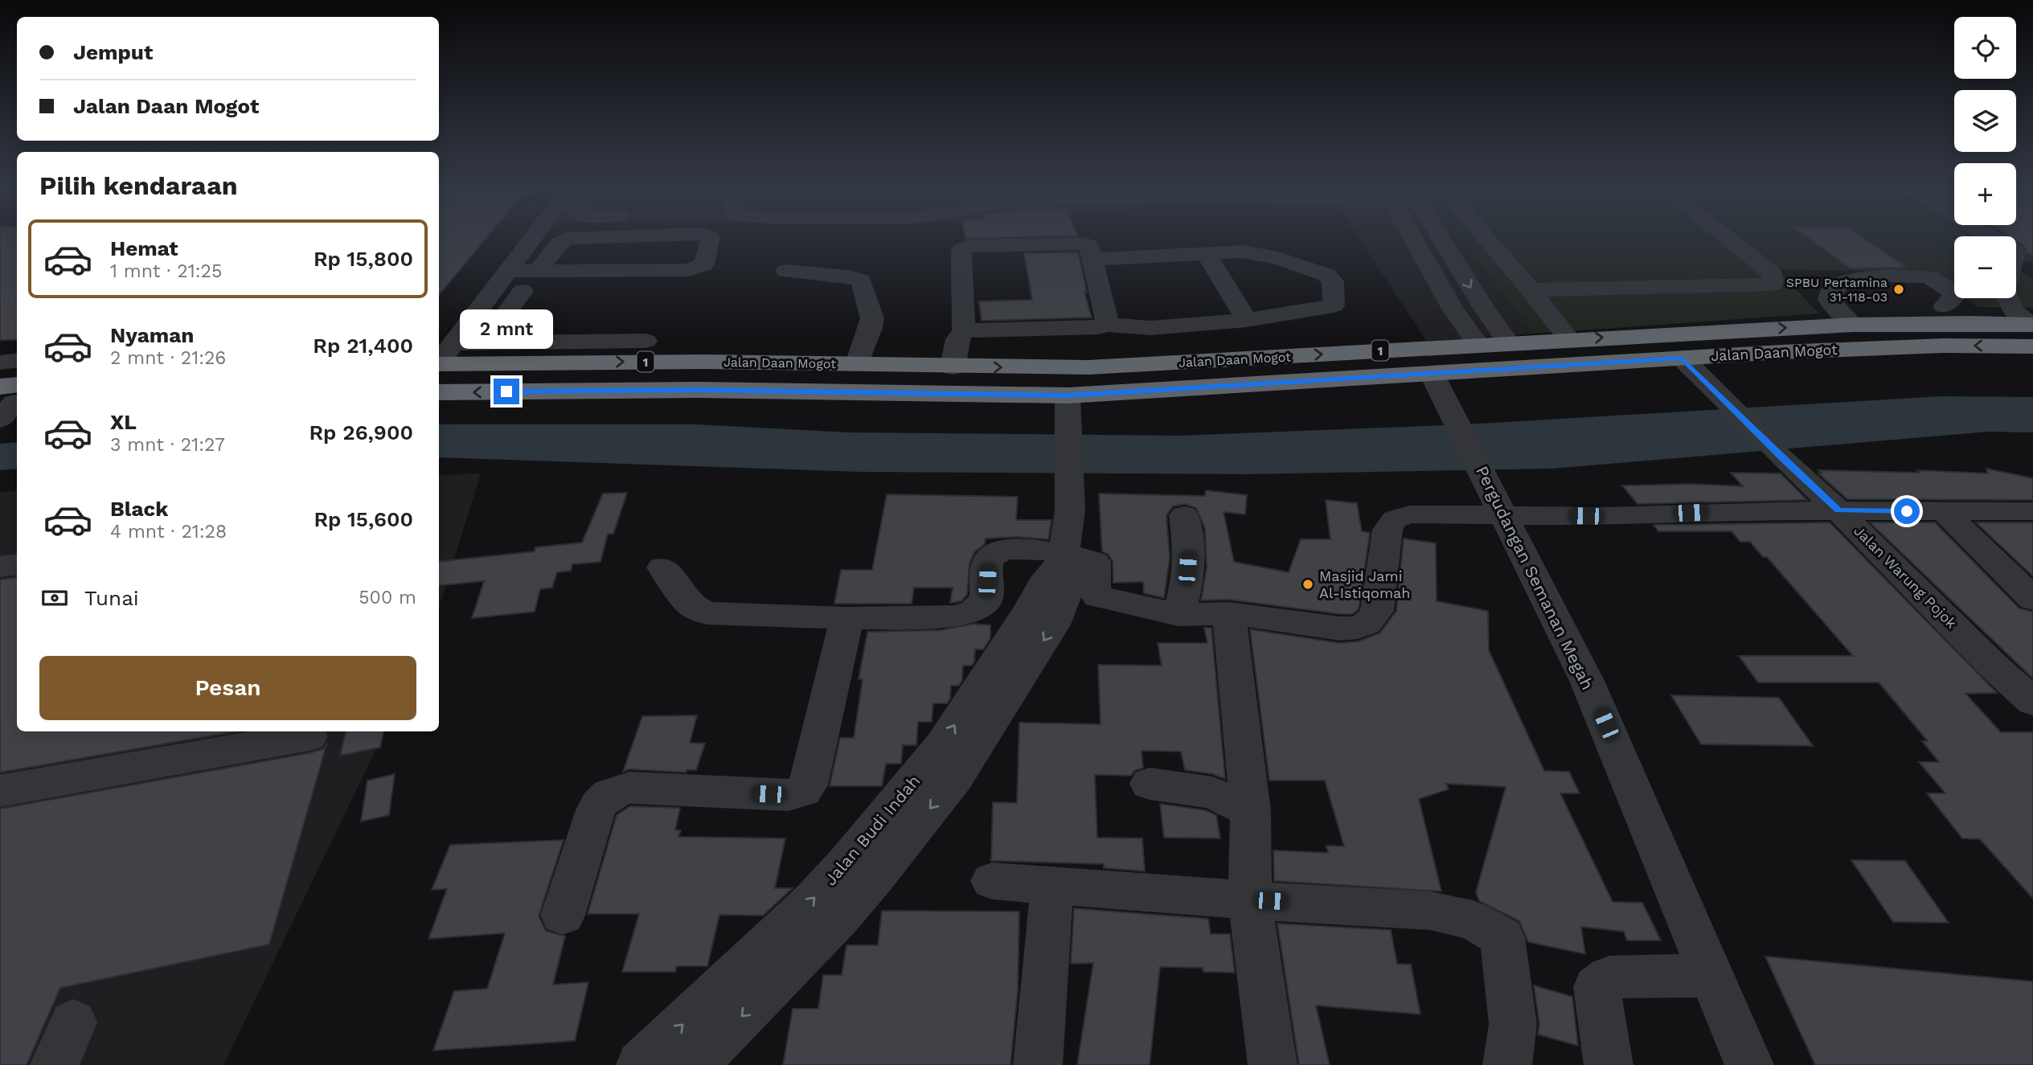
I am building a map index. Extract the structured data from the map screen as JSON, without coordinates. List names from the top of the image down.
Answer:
{
  "streets": {
    "highway": ["1", "Jalan Daan Mogot"],
    "street": ["Jalan Warung Pojok", "Pergudangan Semanan Megah", "Jalan Budi Indah"]
  },
  "crossings": [
    ["Jalan Daan Mogot", "Jalan Warung Pojok"],
    ["Jalan Daan Mogot", "Pergudangan Semanan Megah"],
    ["Jalan Daan Mogot", "Jalan Budi Indah"]
  ],
  "places": ["SPBU Pertamina 31-118-03", "Masjid Jami Al-Istiqomah"],
  "page": {
    "map_buttons": ["+", "−"],
    "banner": ["Jemput", "Jalan Daan Mogot"],
    "heading": "Pilih kendaraan",
    "list": [
      {
        "name": "Hemat",
        "note": "1 mnt · 21:25",
        "value": "Rp 15,800"
      },
      {
        "name": "Nyaman",
        "note": "2 mnt · 21:26",
        "value": "Rp 21,400"
      },
      {
        "name": "XL",
        "note": "3 mnt · 21:27",
        "value": "Rp 26,900"
      },
      {
        "name": "Black",
        "note": "4 mnt · 21:28",
        "value": "Rp 15,600"
      }
    ],
    "bubble": "2 mnt",
    "pay": ["Tunai", "500 m"],
    "buttons": "Pesan"
  }
}
